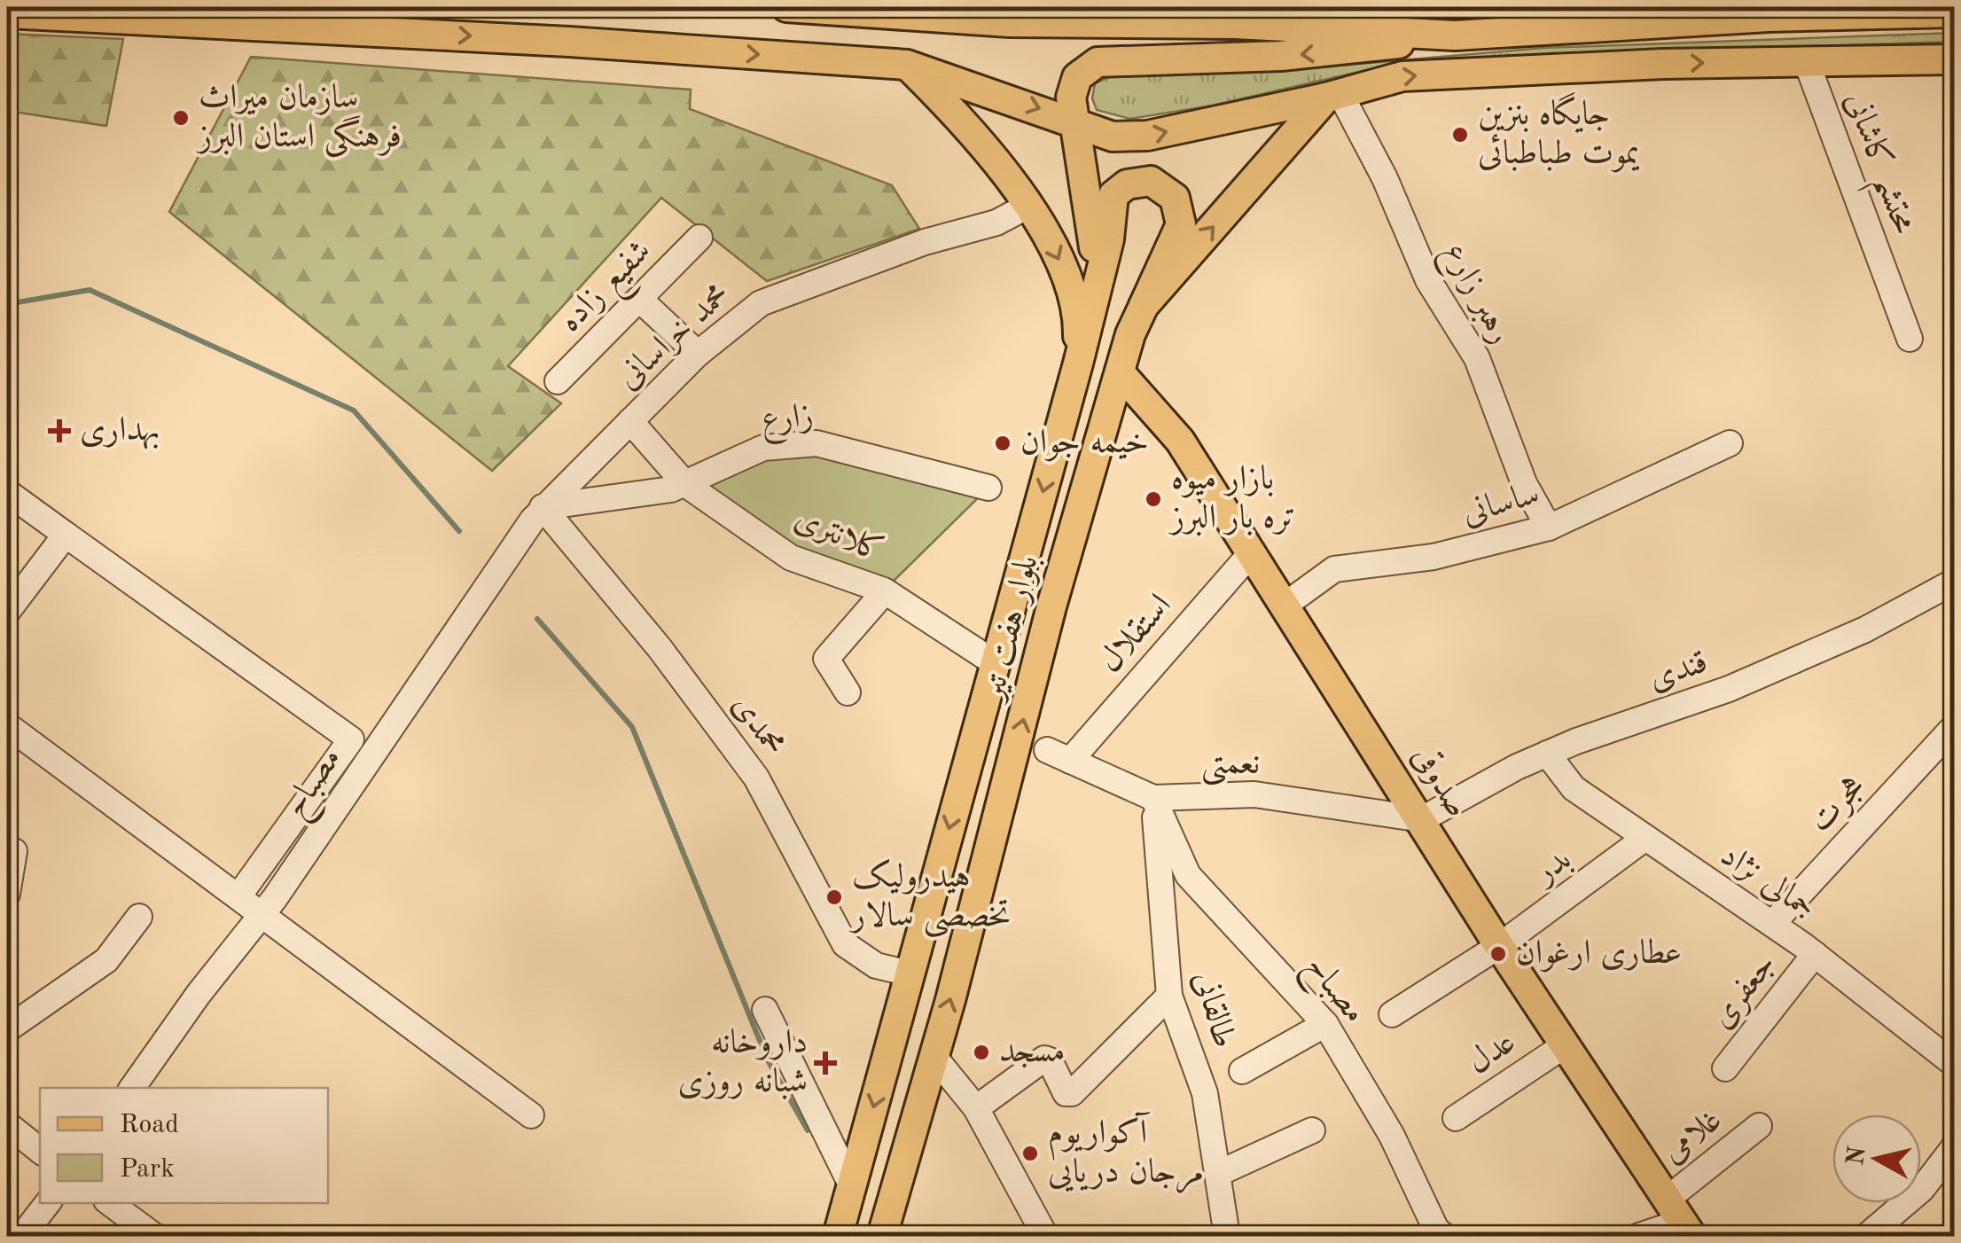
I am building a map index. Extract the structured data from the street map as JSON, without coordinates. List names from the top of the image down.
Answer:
{
  "streets": {
    "main road": ["بلوار هفت تیر", "صدوقی"],
    "street": [
      "محتشم کاشانی",
      "شفیع زاده",
      "رهبر زارع",
      "محمد خراسانی",
      "زارع",
      "ساسانی",
      "کلانتری",
      "استقلال",
      "قندی",
      "محمدی",
      "نعمتی",
      "مصباح",
      "هجرت",
      "بدر",
      "جمالی نژاد",
      "جعفری",
      "طالقانی",
      "عدل",
      "غلامی"
    ]
  },
  "crossings": [
    ["رهبر زارع", "ساسانی"],
    ["رهبر زارع", "بلوار هفت تیر"],
    ["محمد خراسانی", "زارع"],
    ["محمد خراسانی", "کلانتری"],
    ["محمد خراسانی", "بلوار هفت تیر"],
    ["محمد خراسانی", "محمدی"],
    ["محمد خراسانی", "مصباح"],
    ["زارع", "کلانتری"],
    ["زارع", "محمدی"],
    ["زارع", "مصباح"],
    ["ساسانی", "صدوقی"],
    ["کلانتری", "بلوار هفت تیر"],
    ["بلوار هفت تیر", "محمدی"],
    ["بلوار هفت تیر", "صدوقی"],
    ["استقلال", "نعمتی"],
    ["استقلال", "صدوقی"],
    ["قندی", "نعمتی"],
    ["قندی", "صدوقی"],
    ["قندی", "جمالی نژاد"],
    ["محمدی", "مصباح"],
    ["نعمتی", "صدوقی"],
    ["نعمتی", "مصباح"],
    ["نعمتی", "طالقانی"],
    ["صدوقی", "بدر"],
    ["صدوقی", "عدل"],
    ["صدوقی", "غلامی"],
    ["مصباح", "طالقانی"],
    ["هجرت", "جمالی نژاد"],
    ["بدر", "جمالی نژاد"],
    ["جمالی نژاد", "جعفری"]
  ],
  "places": {
    "other": [
      "سازمان میراث فرهنگی استان البرز",
      "جایگاه بنزین یموت طباطبائی",
      "خیمه جوان",
      "بازار میوه تره بار البرز",
      "هیدرولیک تخصصی سالار",
      "عطاری ارغوان",
      "مسجد",
      "آکواریوم مرجان دریایی"
    ],
    "health": ["بهداری", "داروخانه شبانه روزی"]
  },
  "legend": ["Road", "Park"],
  "north": "left"
}
